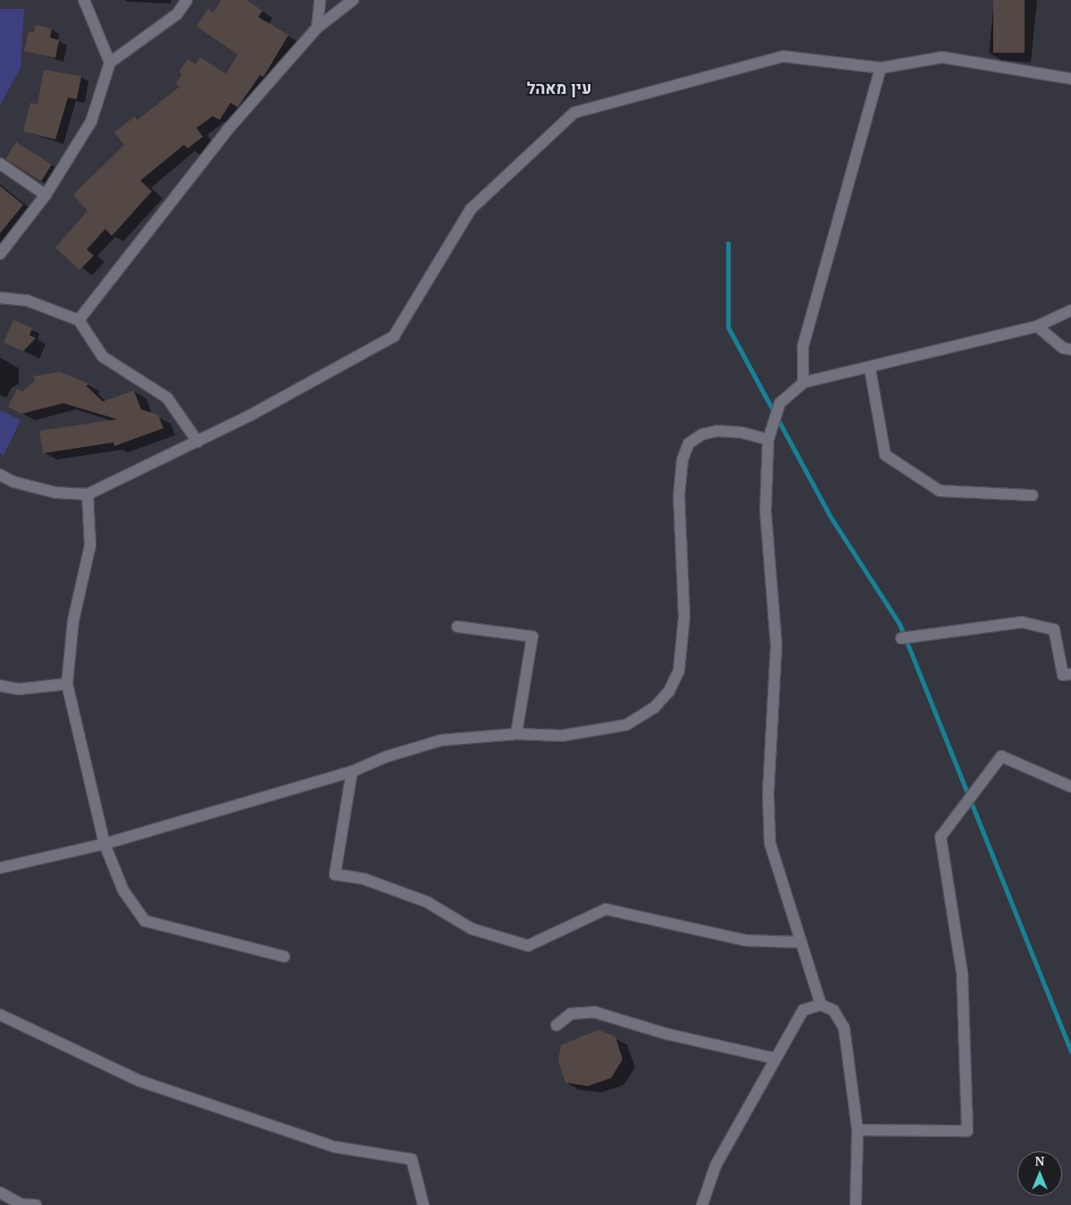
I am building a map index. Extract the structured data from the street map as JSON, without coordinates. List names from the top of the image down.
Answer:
{
  "districts": ["עין מאהל"],
  "north": "top"
}
